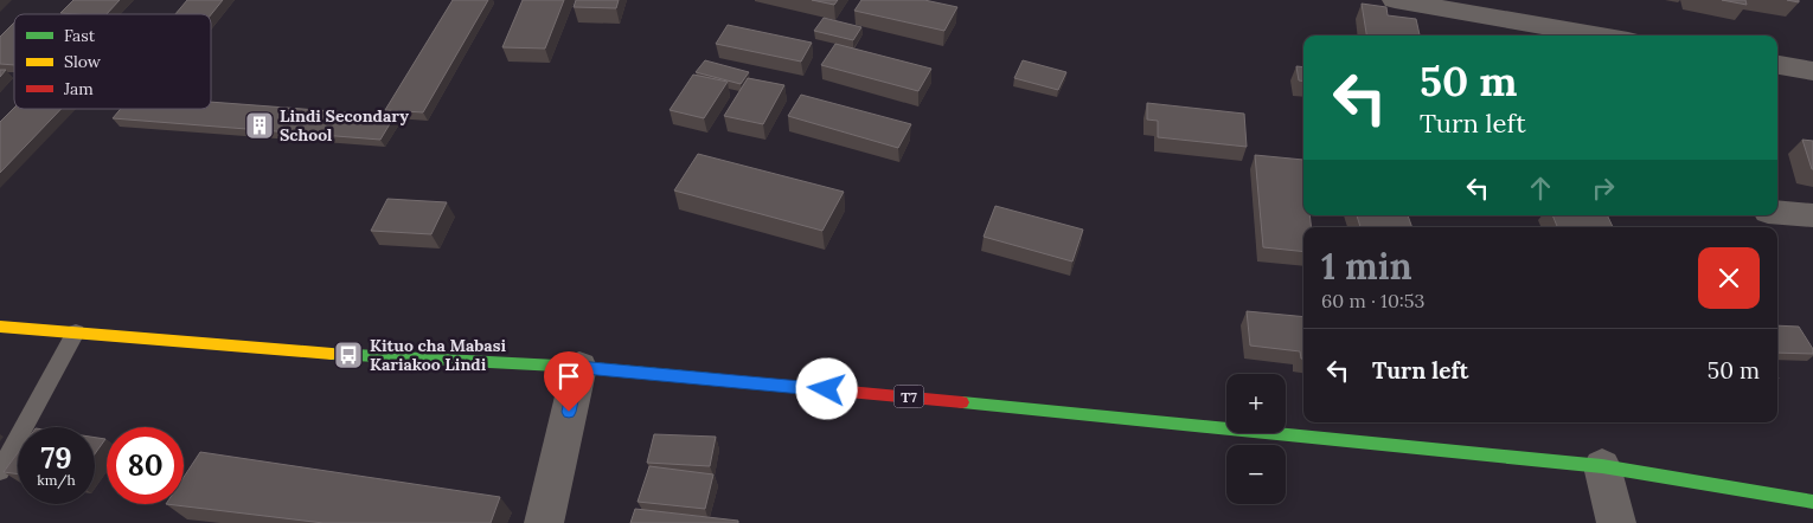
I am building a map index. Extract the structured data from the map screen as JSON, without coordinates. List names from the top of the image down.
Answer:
{
  "streets": {
    "highway": ["T7"]
  },
  "places": {
    "building": ["Lindi Secondary School"],
    "bus stop": ["Kituo cha Mabasi Kariakoo Lindi"]
  },
  "legend": ["Fast", "Slow", "Jam"],
  "page": {
    "turn": ["50 m", "Turn left"],
    "heading": ["1 min", "60 m · 10:53"],
    "list": [
      {
        "name": "Turn left",
        "value": "50 m"
      }
    ],
    "map_buttons": ["+", "−"],
    "speed": "79 km/h",
    "limit": "80"
  }
}
